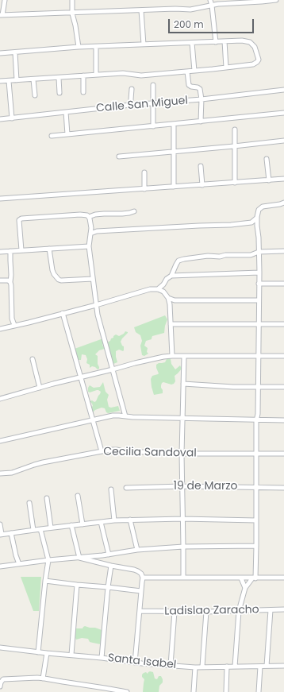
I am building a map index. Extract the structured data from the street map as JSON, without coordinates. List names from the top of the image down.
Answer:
{
  "streets": {
    "street": [
      "Calle San Miguel",
      "Cecilia Sandoval",
      "19 de Marzo",
      "Ladislao Zaracho",
      "Santa Isabel"
    ]
  },
  "scale_bar": "200 m"
}
